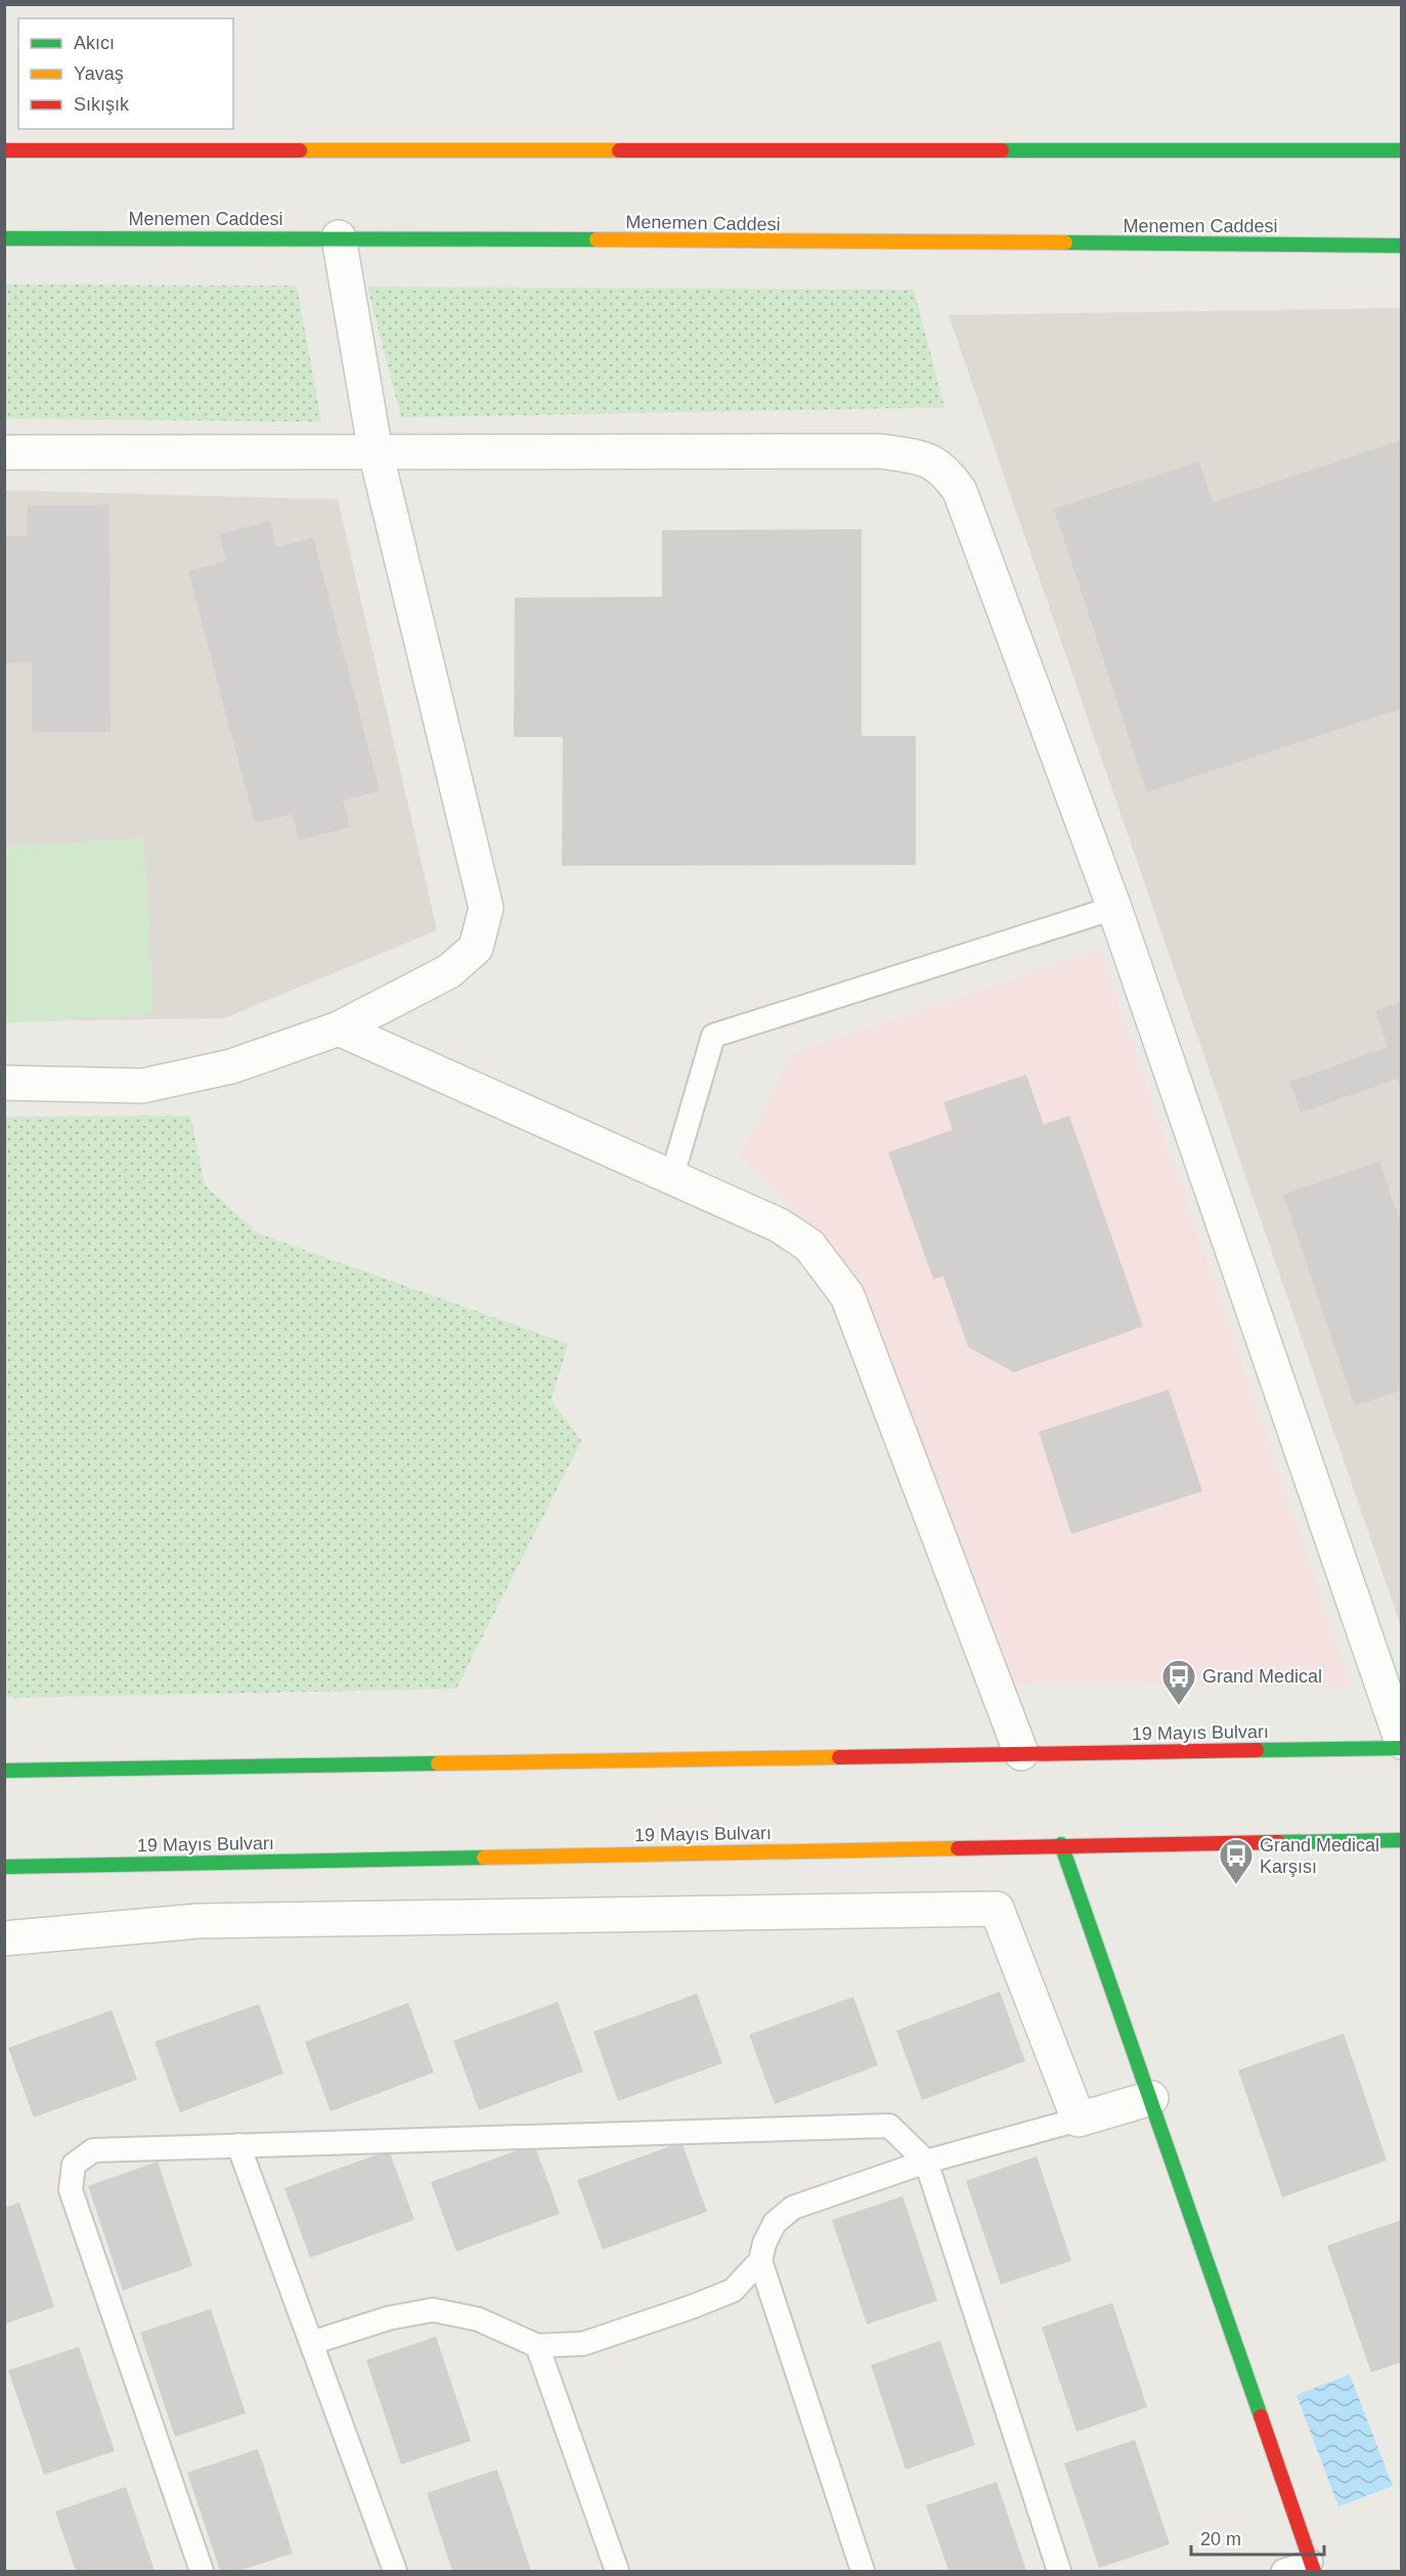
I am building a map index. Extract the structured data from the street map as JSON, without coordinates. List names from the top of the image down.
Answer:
{
  "streets": {
    "main road": ["Menemen Caddesi", "19 Mayıs Bulvarı"]
  },
  "places": {
    "bus stop": ["Grand Medical", "Grand Medical Karşısı"]
  },
  "legend": ["Akıcı", "Yavaş", "Sıkışık"],
  "scale_bar": "20 m"
}
